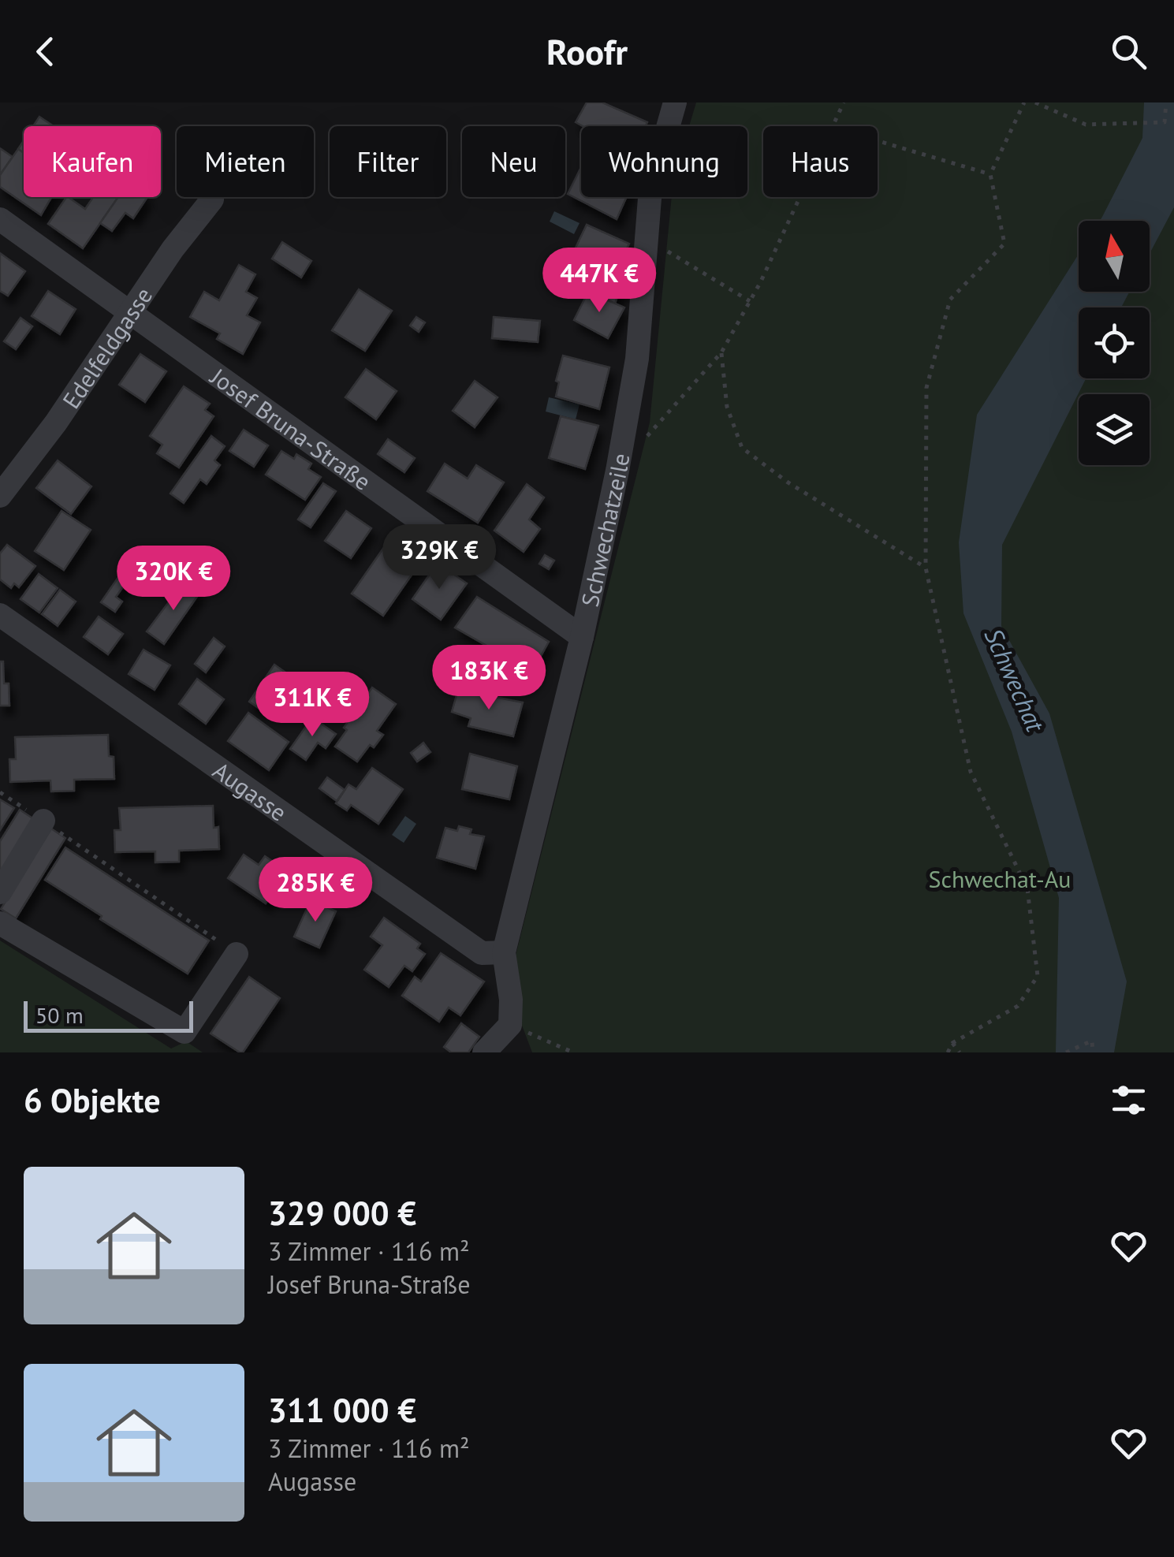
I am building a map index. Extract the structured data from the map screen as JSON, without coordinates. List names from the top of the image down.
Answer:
{
  "streets": {
    "street": [
      "Edelfeldgasse",
      "Josef Bruna-Straße",
      "Schwechatzeile",
      "Augasse"
    ]
  },
  "crossings": [
    ["Edelfeldgasse", "Josef Bruna-Straße"],
    ["Josef Bruna-Straße", "Schwechatzeile"],
    ["Schwechatzeile", "Augasse"]
  ],
  "water": ["Schwechat"],
  "parks": ["Schwechat-Au"],
  "scale_bar": "50 m",
  "north": "top",
  "page": {
    "header": "Roofr",
    "chip": [
      "Kaufen",
      "Mieten",
      "Filter",
      "Neu",
      "Wohnung",
      "Haus"
    ],
    "price": [
      "447K €",
      "329K €",
      "320K €",
      "183K €",
      "311K €",
      "285K €"
    ],
    "scale": "50 m",
    "heading": "6 Objekte",
    "list": [
      {
        "name": "329 000 €",
        "note": "3 Zimmer · 116 m² · Josef Bruna-Straße"
      },
      {
        "name": "311 000 €",
        "note": "3 Zimmer · 116 m² · Augasse"
      }
    ]
  }
}
